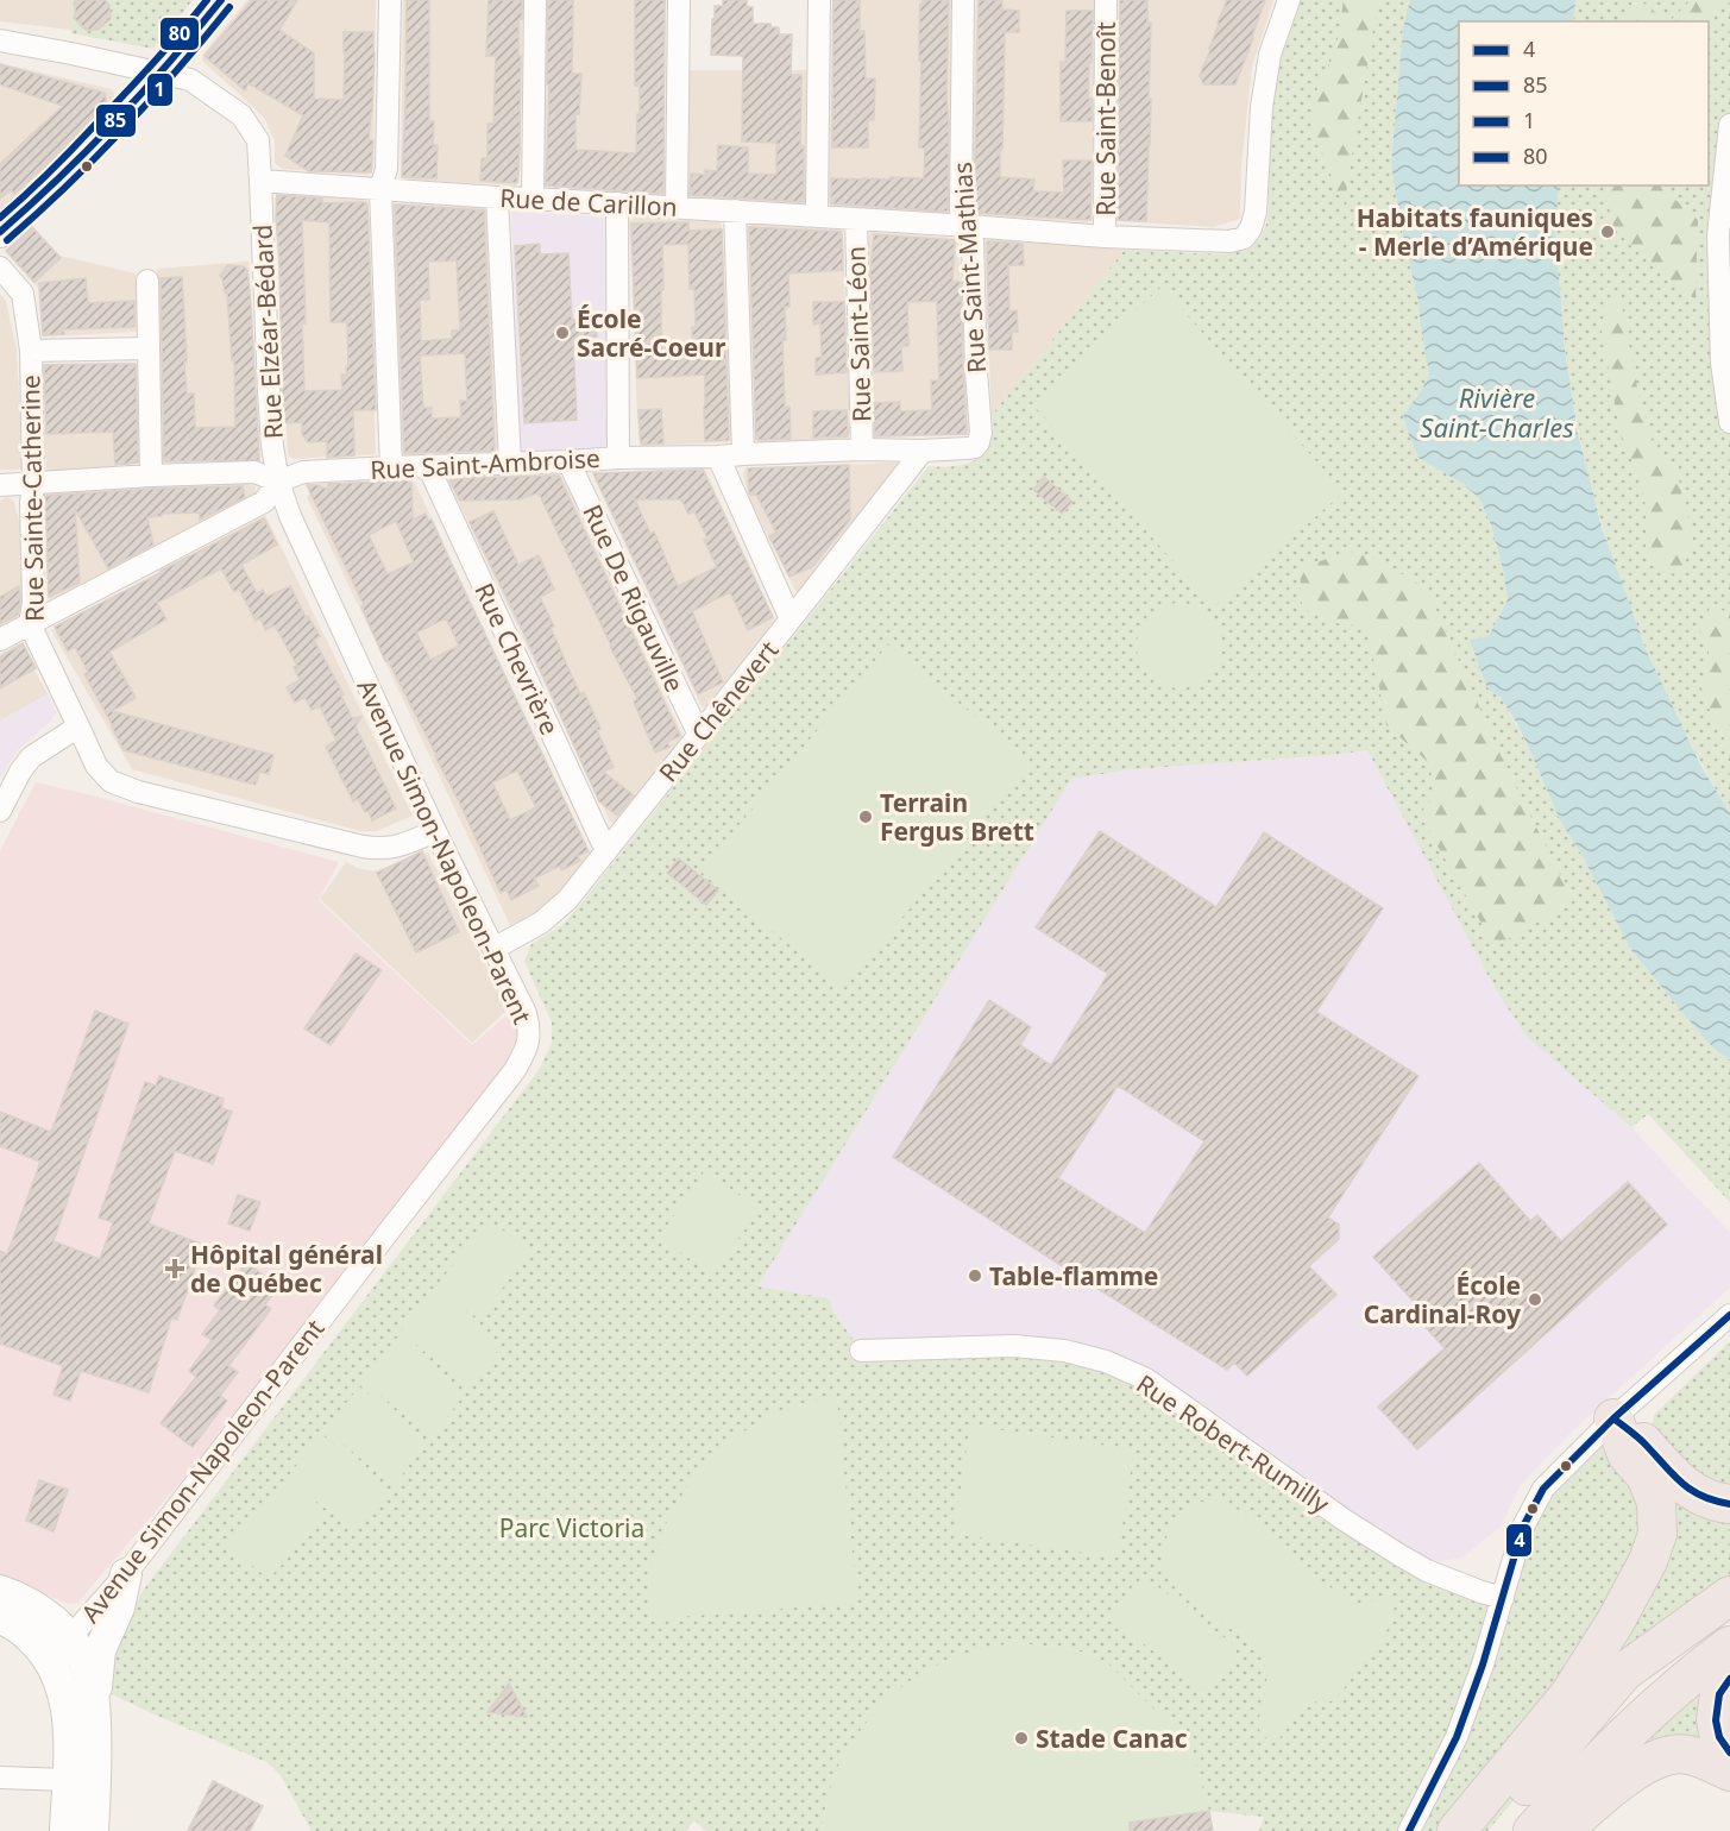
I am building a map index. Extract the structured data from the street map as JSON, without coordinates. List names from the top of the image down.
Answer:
{
  "streets": {
    "street": [
      "Rue Saint-Benoît",
      "Rue de Carillon",
      "Rue Saint-Mathias",
      "Rue Elzéar-Bédard",
      "Rue Saint-Léon",
      "Rue Saint-Ambroise",
      "Rue Sainte-Catherine",
      "Rue De Rigauville",
      "Rue Chevrière",
      "Rue Chênevert",
      "Avenue Simon-Napoleon-Parent",
      "Rue Robert-Rumilly"
    ]
  },
  "crossings": [
    ["Rue Saint-Benoît", "Rue de Carillon"],
    ["Rue de Carillon", "Rue Saint-Mathias"],
    ["Rue de Carillon", "Rue Elzéar-Bédard"],
    ["Rue de Carillon", "Rue Saint-Léon"],
    ["Rue Saint-Mathias", "Rue Saint-Ambroise"],
    ["Rue Elzéar-Bédard", "Rue Saint-Ambroise"],
    ["Rue Elzéar-Bédard", "Avenue Simon-Napoleon-Parent"],
    ["Rue Saint-Léon", "Rue Saint-Ambroise"],
    ["Rue Saint-Ambroise", "Rue Sainte-Catherine"],
    ["Rue Saint-Ambroise", "Rue De Rigauville"],
    ["Rue Saint-Ambroise", "Rue Chevrière"],
    ["Rue Saint-Ambroise", "Rue Chênevert"],
    ["Rue Saint-Ambroise", "Avenue Simon-Napoleon-Parent"],
    ["Rue Sainte-Catherine", "Avenue Simon-Napoleon-Parent"],
    ["Rue De Rigauville", "Rue Chênevert"],
    ["Rue Chevrière", "Rue Chênevert"],
    ["Rue Chênevert", "Avenue Simon-Napoleon-Parent"]
  ],
  "water": ["Rivière Saint-Charles"],
  "parks": ["Parc Victoria"],
  "places": {
    "other": [
      "Habitats fauniques - Merle d’Amérique",
      "École Sacré-Coeur",
      "Terrain Fergus Brett",
      "Table-flamme",
      "École Cardinal-Roy",
      "Stade Canac"
    ],
    "health": ["Hôpital général de Québec"]
  },
  "lines": [
    "transit line 85",
    "transit line 80",
    "transit line 1",
    "transit line 4"
  ],
  "legend": [
    "4",
    "85",
    "1",
    "80"
  ]
}
